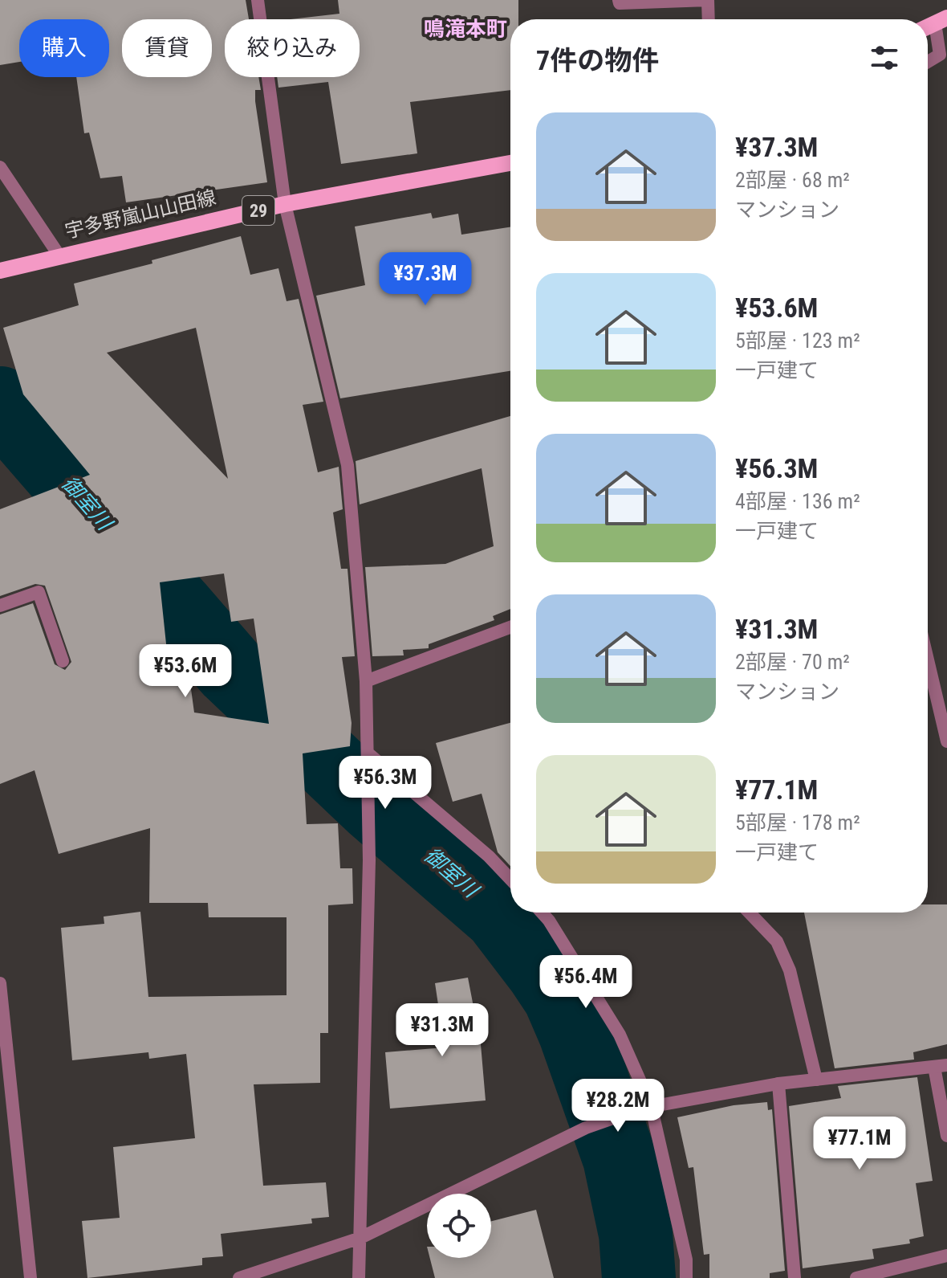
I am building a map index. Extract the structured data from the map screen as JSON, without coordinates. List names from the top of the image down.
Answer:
{
  "streets": {
    "main road": ["29", "宇多野嵐山山田線"]
  },
  "districts": ["鳴滝本町"],
  "water": ["御室川"],
  "page": {
    "chip": ["購入", "賃貸", "絞り込み"],
    "heading": "7件の物件",
    "list": [
      {
        "name": "¥37.3M",
        "note": "2部屋 · 68 m² · マンション"
      },
      {
        "name": "¥53.6M",
        "note": "5部屋 · 123 m² · 一戸建て"
      },
      {
        "name": "¥56.3M",
        "note": "4部屋 · 136 m² · 一戸建て"
      },
      {
        "name": "¥31.3M",
        "note": "2部屋 · 70 m² · マンション"
      },
      {
        "name": "¥77.1M",
        "note": "5部屋 · 178 m² · 一戸建て"
      }
    ],
    "price": [
      "¥37.3M",
      "¥53.6M",
      "¥56.3M",
      "¥56.4M",
      "¥31.3M",
      "¥28.2M",
      "¥77.1M"
    ]
  }
}
